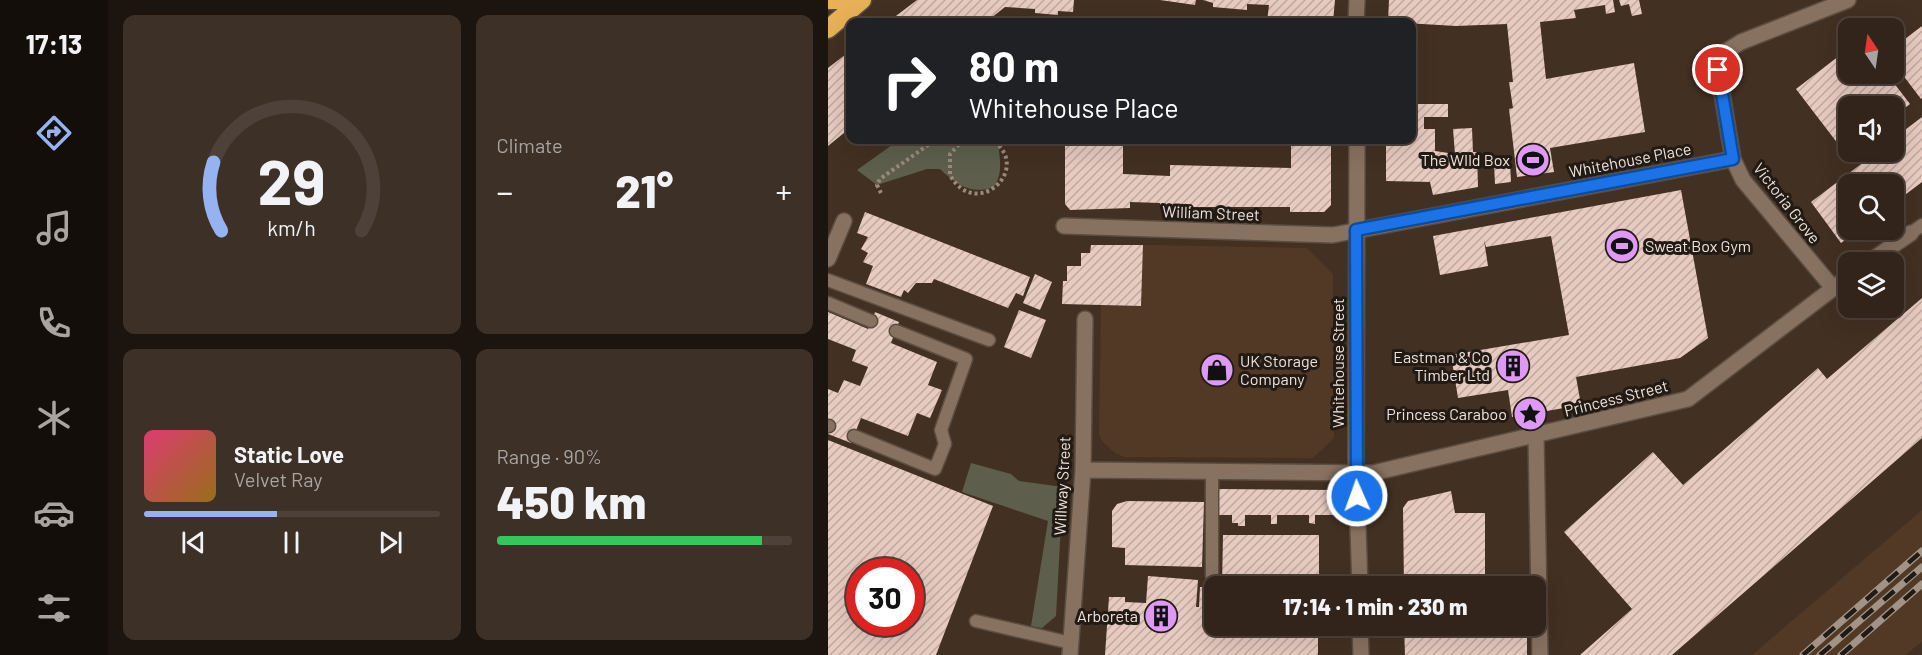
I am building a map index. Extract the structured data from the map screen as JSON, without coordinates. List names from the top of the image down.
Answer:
{
  "streets": {
    "street": [
      "Whitehouse Place",
      "Victoria Grove",
      "William Street",
      "Whitehouse Street",
      "Princess Street",
      "Willway Street"
    ]
  },
  "crossings": [
    ["Whitehouse Place", "Victoria Grove"],
    ["Whitehouse Place", "William Street"],
    ["Whitehouse Place", "Whitehouse Street"],
    ["Victoria Grove", "Princess Street"],
    ["William Street", "Whitehouse Street"],
    ["Whitehouse Street", "Princess Street"],
    ["Princess Street", "Willway Street"]
  ],
  "places": {
    "sports": ["The WIld Box", "Sweat Box Gym"],
    "building": ["Eastman & Co Timber Ltd", "Arboreta"],
    "shop": ["UK Storage Company"],
    "place": ["Princess Caraboo"]
  },
  "north": "top",
  "page": {
    "tabs": "17:13",
    "tile": [
      "Climate",
      ["Range · 90%", "450 km"]
    ],
    "turn": ["80 m", "Whitehouse Place"],
    "heat": ["−", "21°", "+"],
    "song": ["Static Love", "Velvet Ray"],
    "limit": "30",
    "trip": "17:14 · 1 min · 230 m",
    "gauge": ["29", "km/h"]
  }
}
